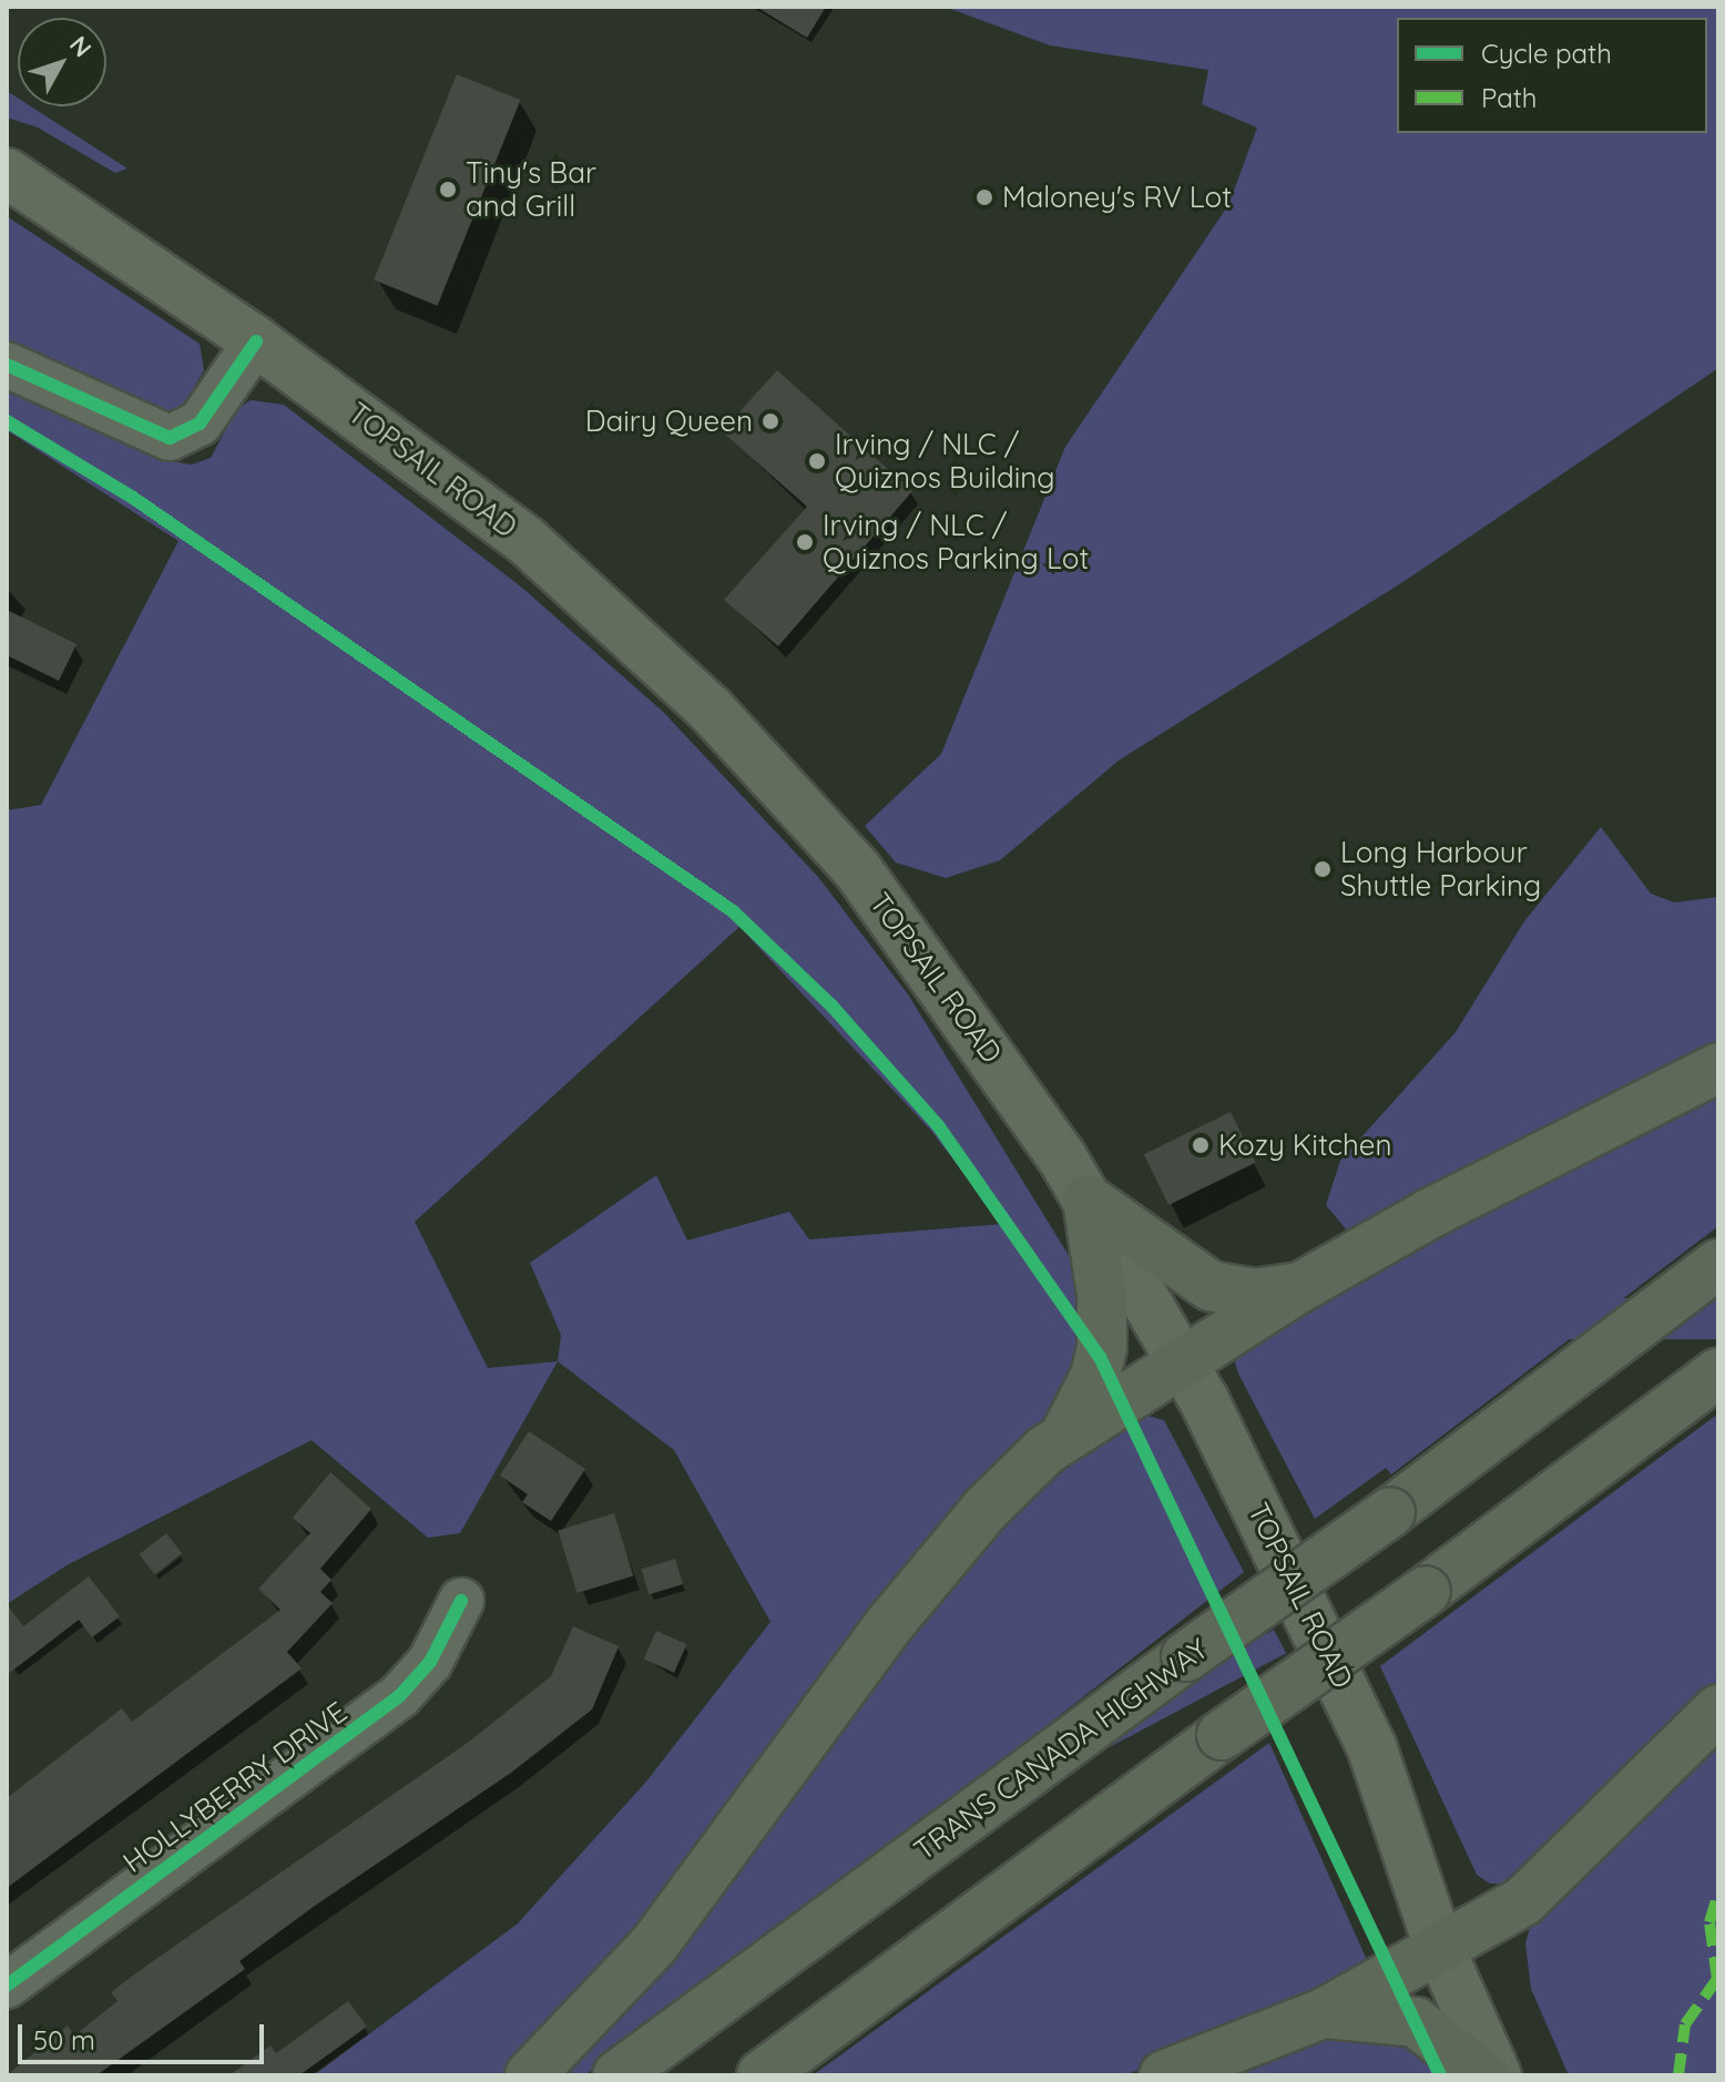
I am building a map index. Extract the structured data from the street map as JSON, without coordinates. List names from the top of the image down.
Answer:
{
  "streets": {
    "highway": ["TRANS CANADA HIGHWAY"],
    "main road": ["TOPSAIL ROAD"],
    "street": ["HOLLYBERRY DRIVE"]
  },
  "places": [
    "Tiny's Bar and Grill",
    "Maloney's RV Lot",
    "Dairy Queen",
    "Irving / NLC / Quiznos Building",
    "Irving / NLC / Quiznos Parking Lot",
    "Long Harbour Shuttle Parking",
    "Kozy Kitchen"
  ],
  "legend": ["Cycle path", "Path"],
  "scale_bar": "50 m",
  "north": "top right"
}
